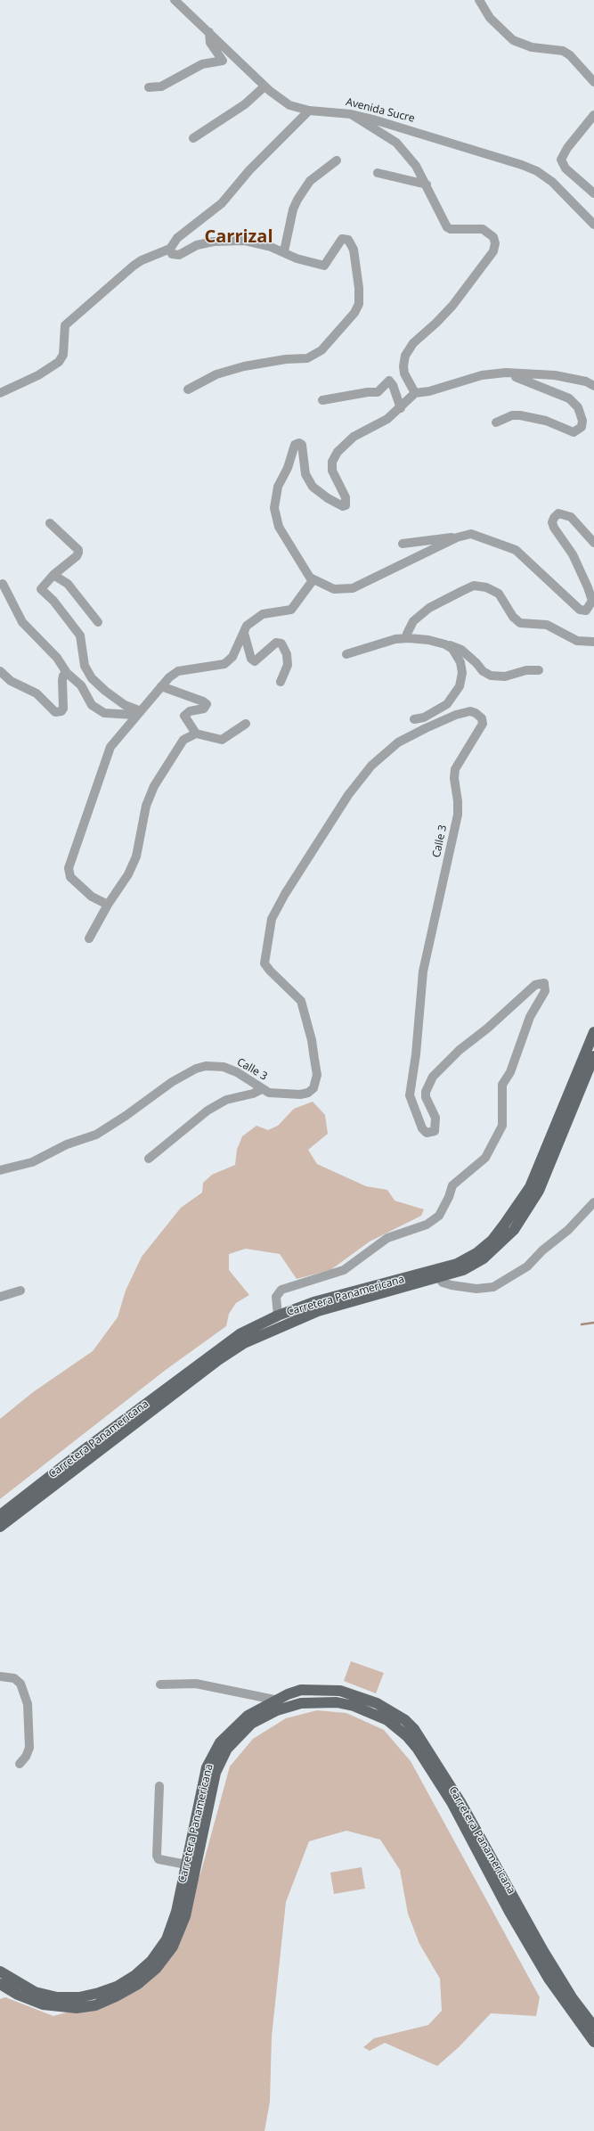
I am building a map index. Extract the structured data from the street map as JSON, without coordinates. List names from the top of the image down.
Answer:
{
  "streets": {
    "main road": ["Carretera Panamericana"],
    "street": ["Avenida Sucre", "Calle 3"]
  },
  "crossings": [
    ["Calle 3", "Carretera Panamericana"]
  ],
  "districts": ["Carrizal"]
}
